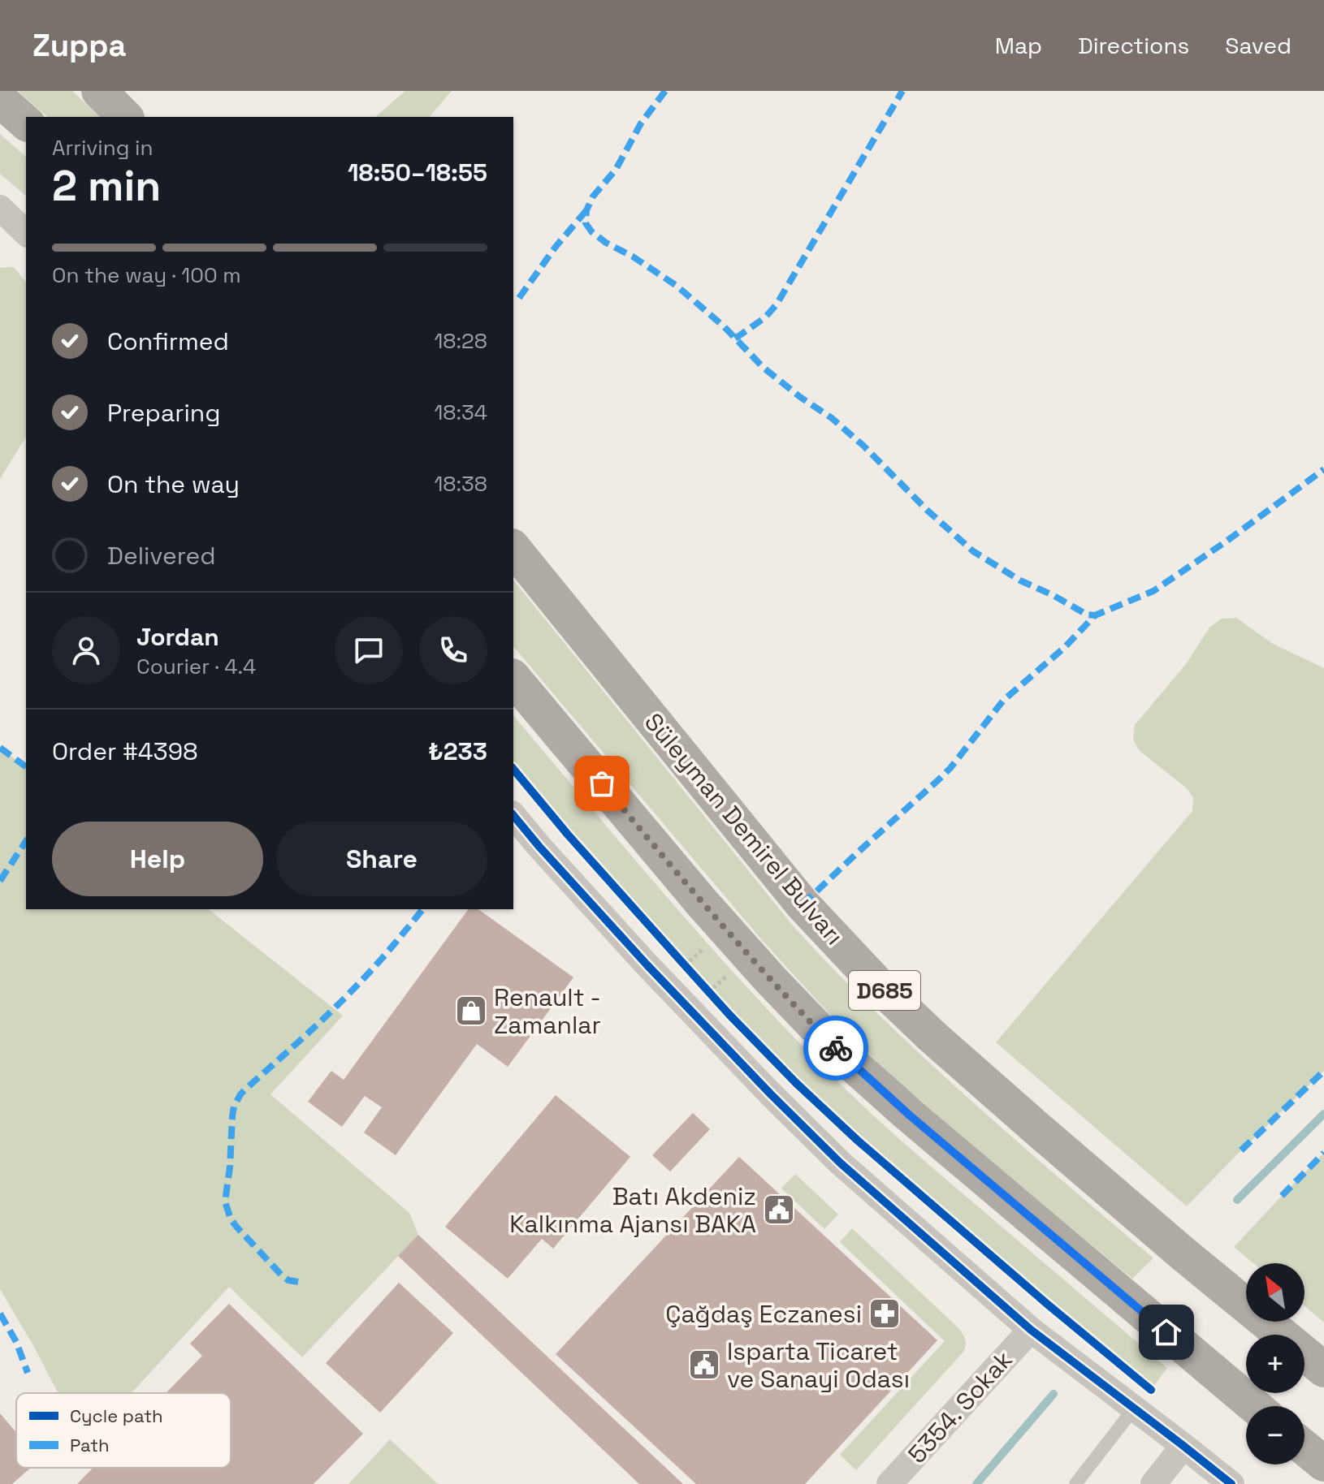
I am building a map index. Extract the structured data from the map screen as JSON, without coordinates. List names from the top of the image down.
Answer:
{
  "streets": {
    "highway": ["Süleyman Demirel Bulvarı", "D685"],
    "street": ["5354. Sokak"]
  },
  "places": {
    "shop": ["Renault - Zamanlar"],
    "public building": ["Batı Akdeniz Kalkınma Ajansı BAKA", "Isparta Ticaret ve Sanayi Odası"],
    "pharmacy": ["Çağdaş Eczanesi"]
  },
  "legend": ["Cycle path", "Path"],
  "north": "top left",
  "page": {
    "header": "Zuppa",
    "nav": ["Map", "Directions", "Saved"],
    "heading": ["2 min", "Arriving in", "18:50–18:55"],
    "panel": [
      "Jordan",
      "Courier · 4.4",
      "Order #4398",
      "₺233"
    ],
    "bar": "On the way · 100 m",
    "list": [
      ["Confirmed", "18:28"],
      ["Preparing", "18:34"],
      ["On the way", "18:38"],
      "Delivered"
    ],
    "buttons": ["Help", "Share"],
    "map_buttons": ["+", "−"]
  }
}
